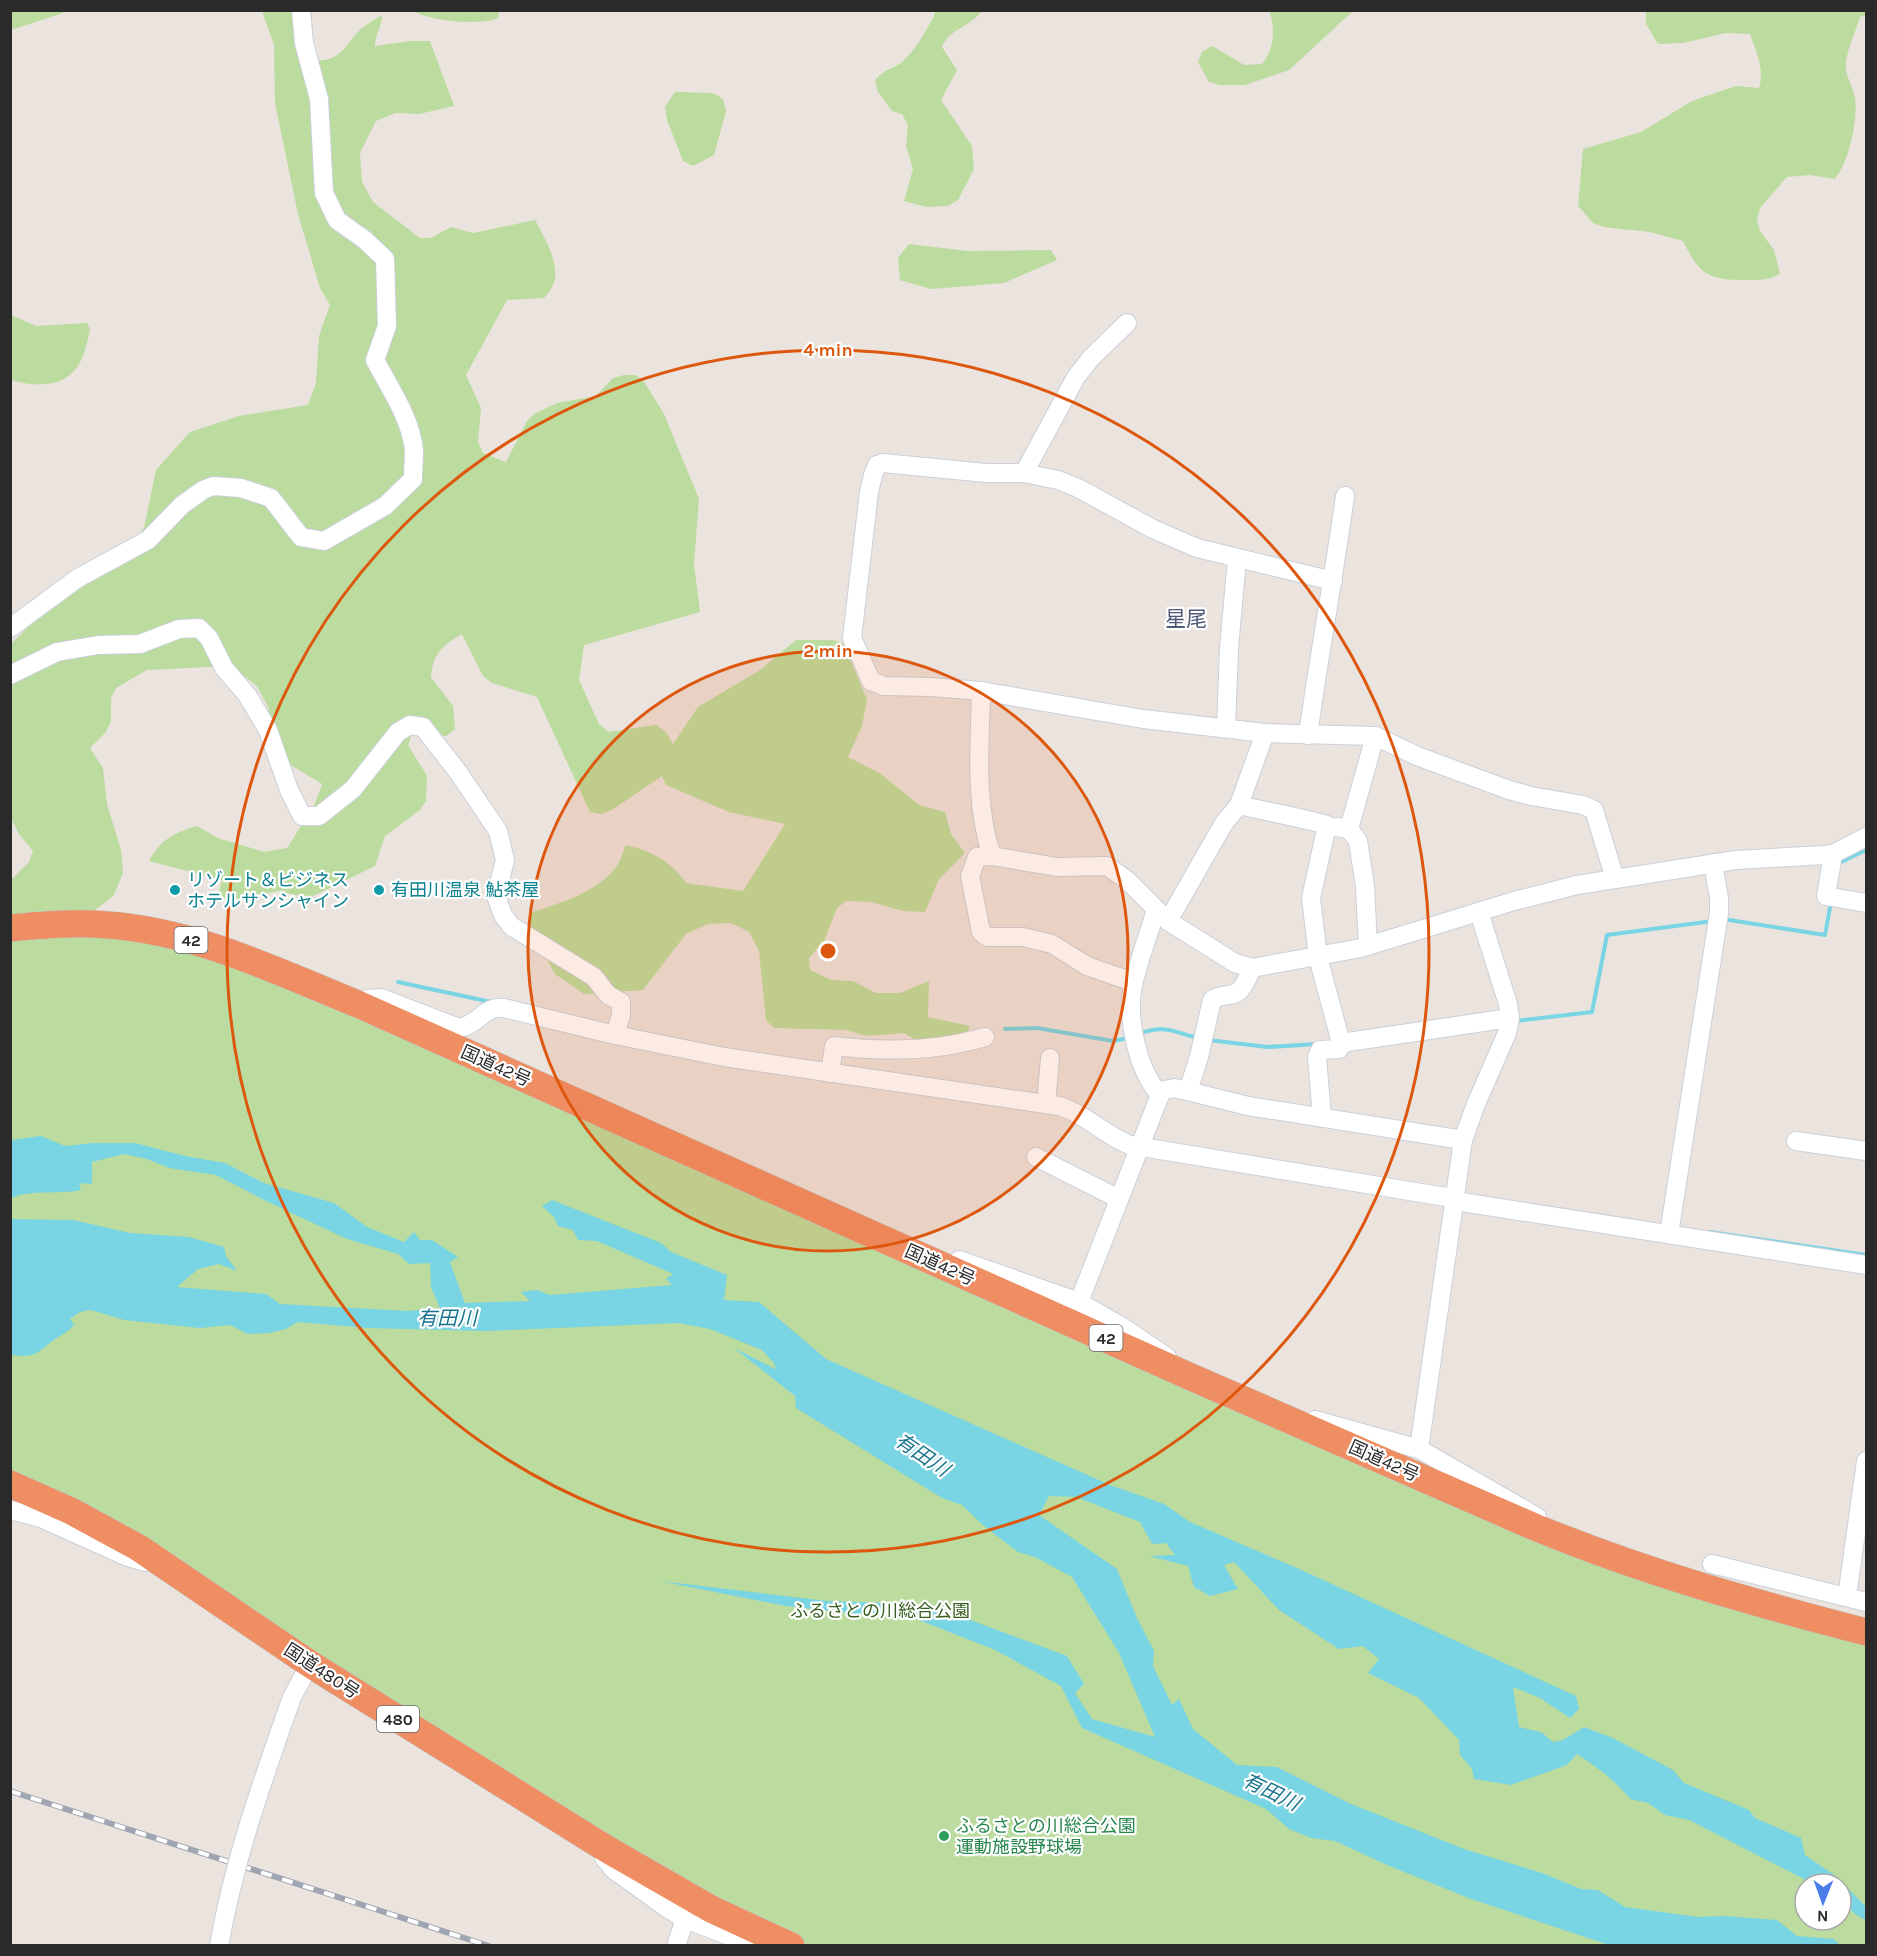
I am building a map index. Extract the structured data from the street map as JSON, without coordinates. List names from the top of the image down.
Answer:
{
  "streets": {
    "highway": [
      "42",
      "国道42号",
      "国道480号",
      "480"
    ]
  },
  "districts": ["星尾"],
  "water": ["有田川"],
  "parks": ["ふるさとの川総合公園"],
  "places": ["リゾート＆ビジネス ホテルサンシャイン", "有田川温泉 鮎茶屋", "ふるさとの川総合公園 運動施設野球場"],
  "north": "bottom",
  "rings": ["4 min", "2 min"]
}
